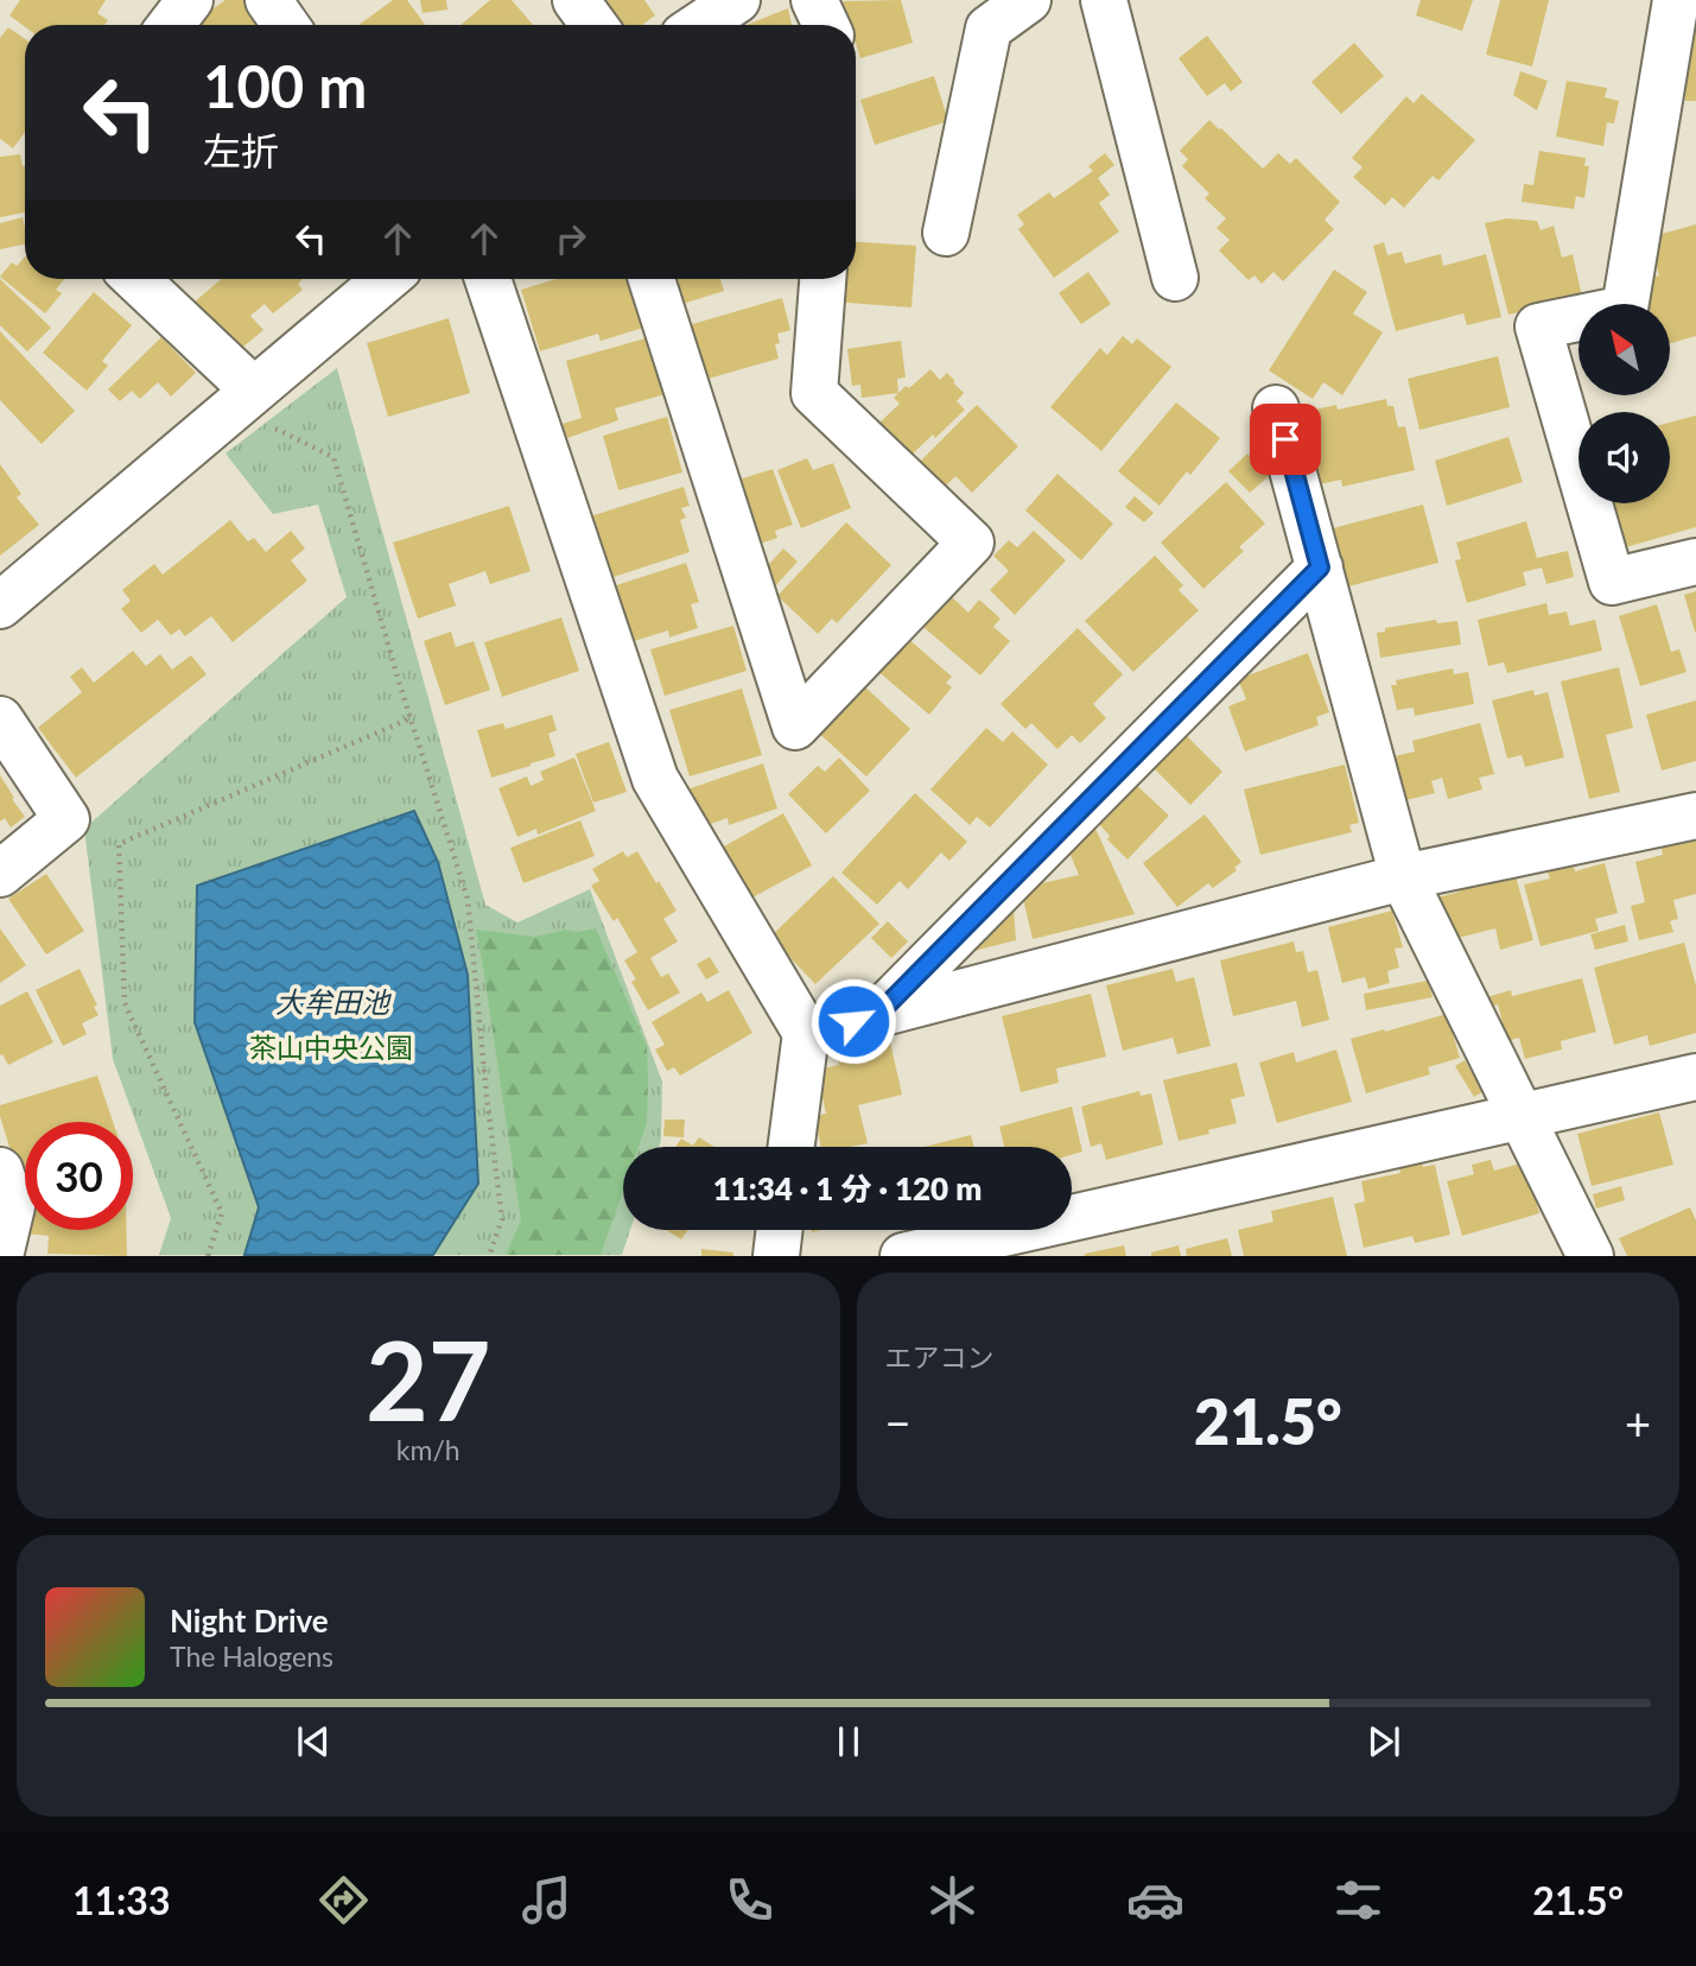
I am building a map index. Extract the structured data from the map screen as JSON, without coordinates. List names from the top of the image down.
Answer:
{
  "water": ["大牟田池"],
  "parks": ["茶山中央公園"],
  "north": "top left",
  "page": {
    "turn": ["100 m", "左折"],
    "limit": "30",
    "trip": "11:34 · 1 分 · 120 m",
    "tile": [
      ["27", "km/h"],
      "エアコン"
    ],
    "heat": ["−", "21.5°", "+"],
    "song": ["Night Drive", "The Halogens"],
    "tabs": ["11:33", "21.5°"]
  }
}
